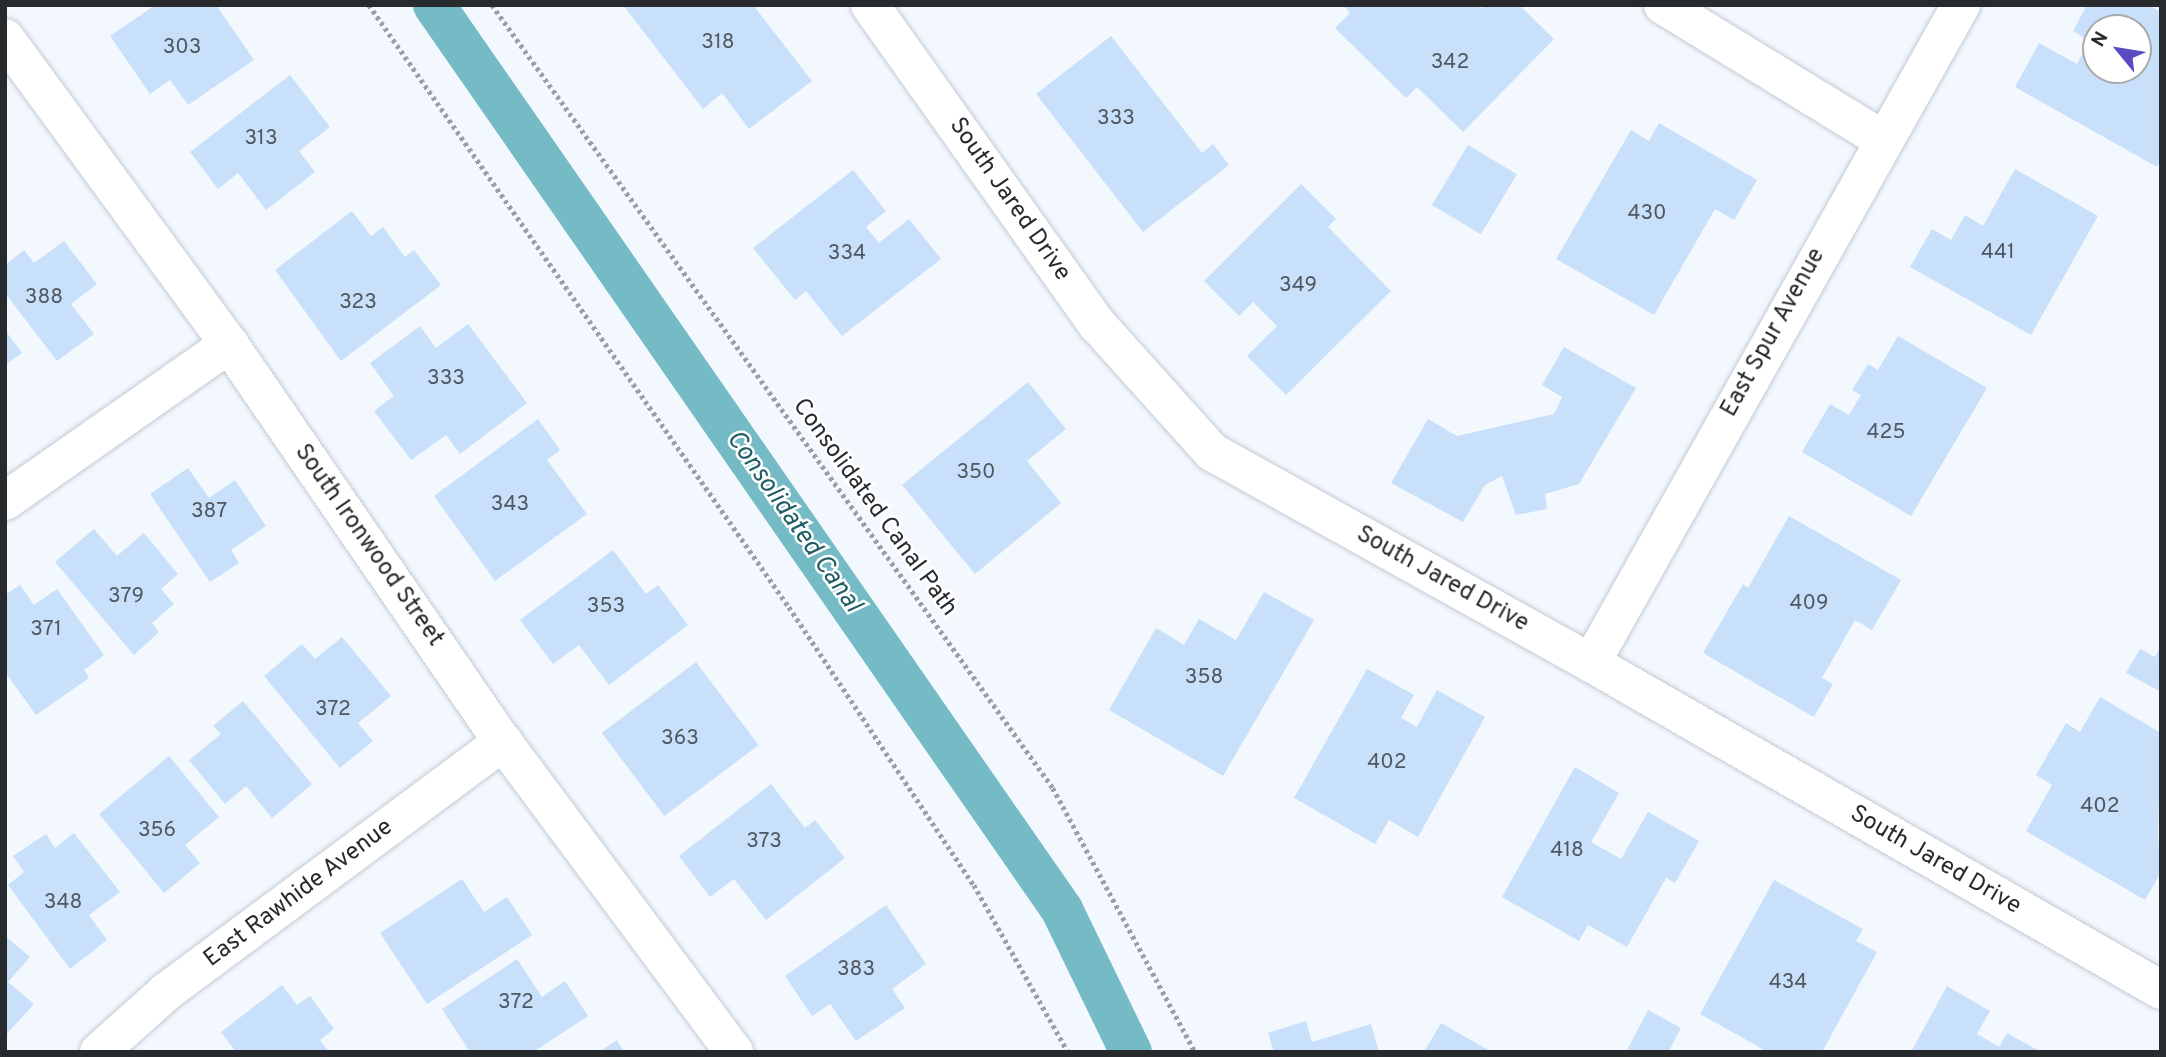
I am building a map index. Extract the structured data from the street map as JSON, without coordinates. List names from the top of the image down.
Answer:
{
  "streets": {
    "street": [
      "South Jared Drive",
      "East Spur Avenue",
      "South Ironwood Street",
      "East Rawhide Avenue"
    ],
    "path": ["Consolidated Canal Path"]
  },
  "crossings": [
    ["South Jared Drive", "East Spur Avenue"],
    ["South Ironwood Street", "East Rawhide Avenue"]
  ],
  "water": ["Consolidated Canal"],
  "house_numbers": [
    "318",
    "303",
    "342",
    "333",
    "313",
    "430",
    "441",
    "334",
    "349",
    "388",
    "323",
    "333",
    "425",
    "350",
    "343",
    "387",
    "379",
    "409",
    "353",
    "371",
    "358",
    "372",
    "363",
    "402",
    "402",
    "356",
    "373",
    "418",
    "348",
    "383",
    "434",
    "372"
  ],
  "north": "top left"
}
